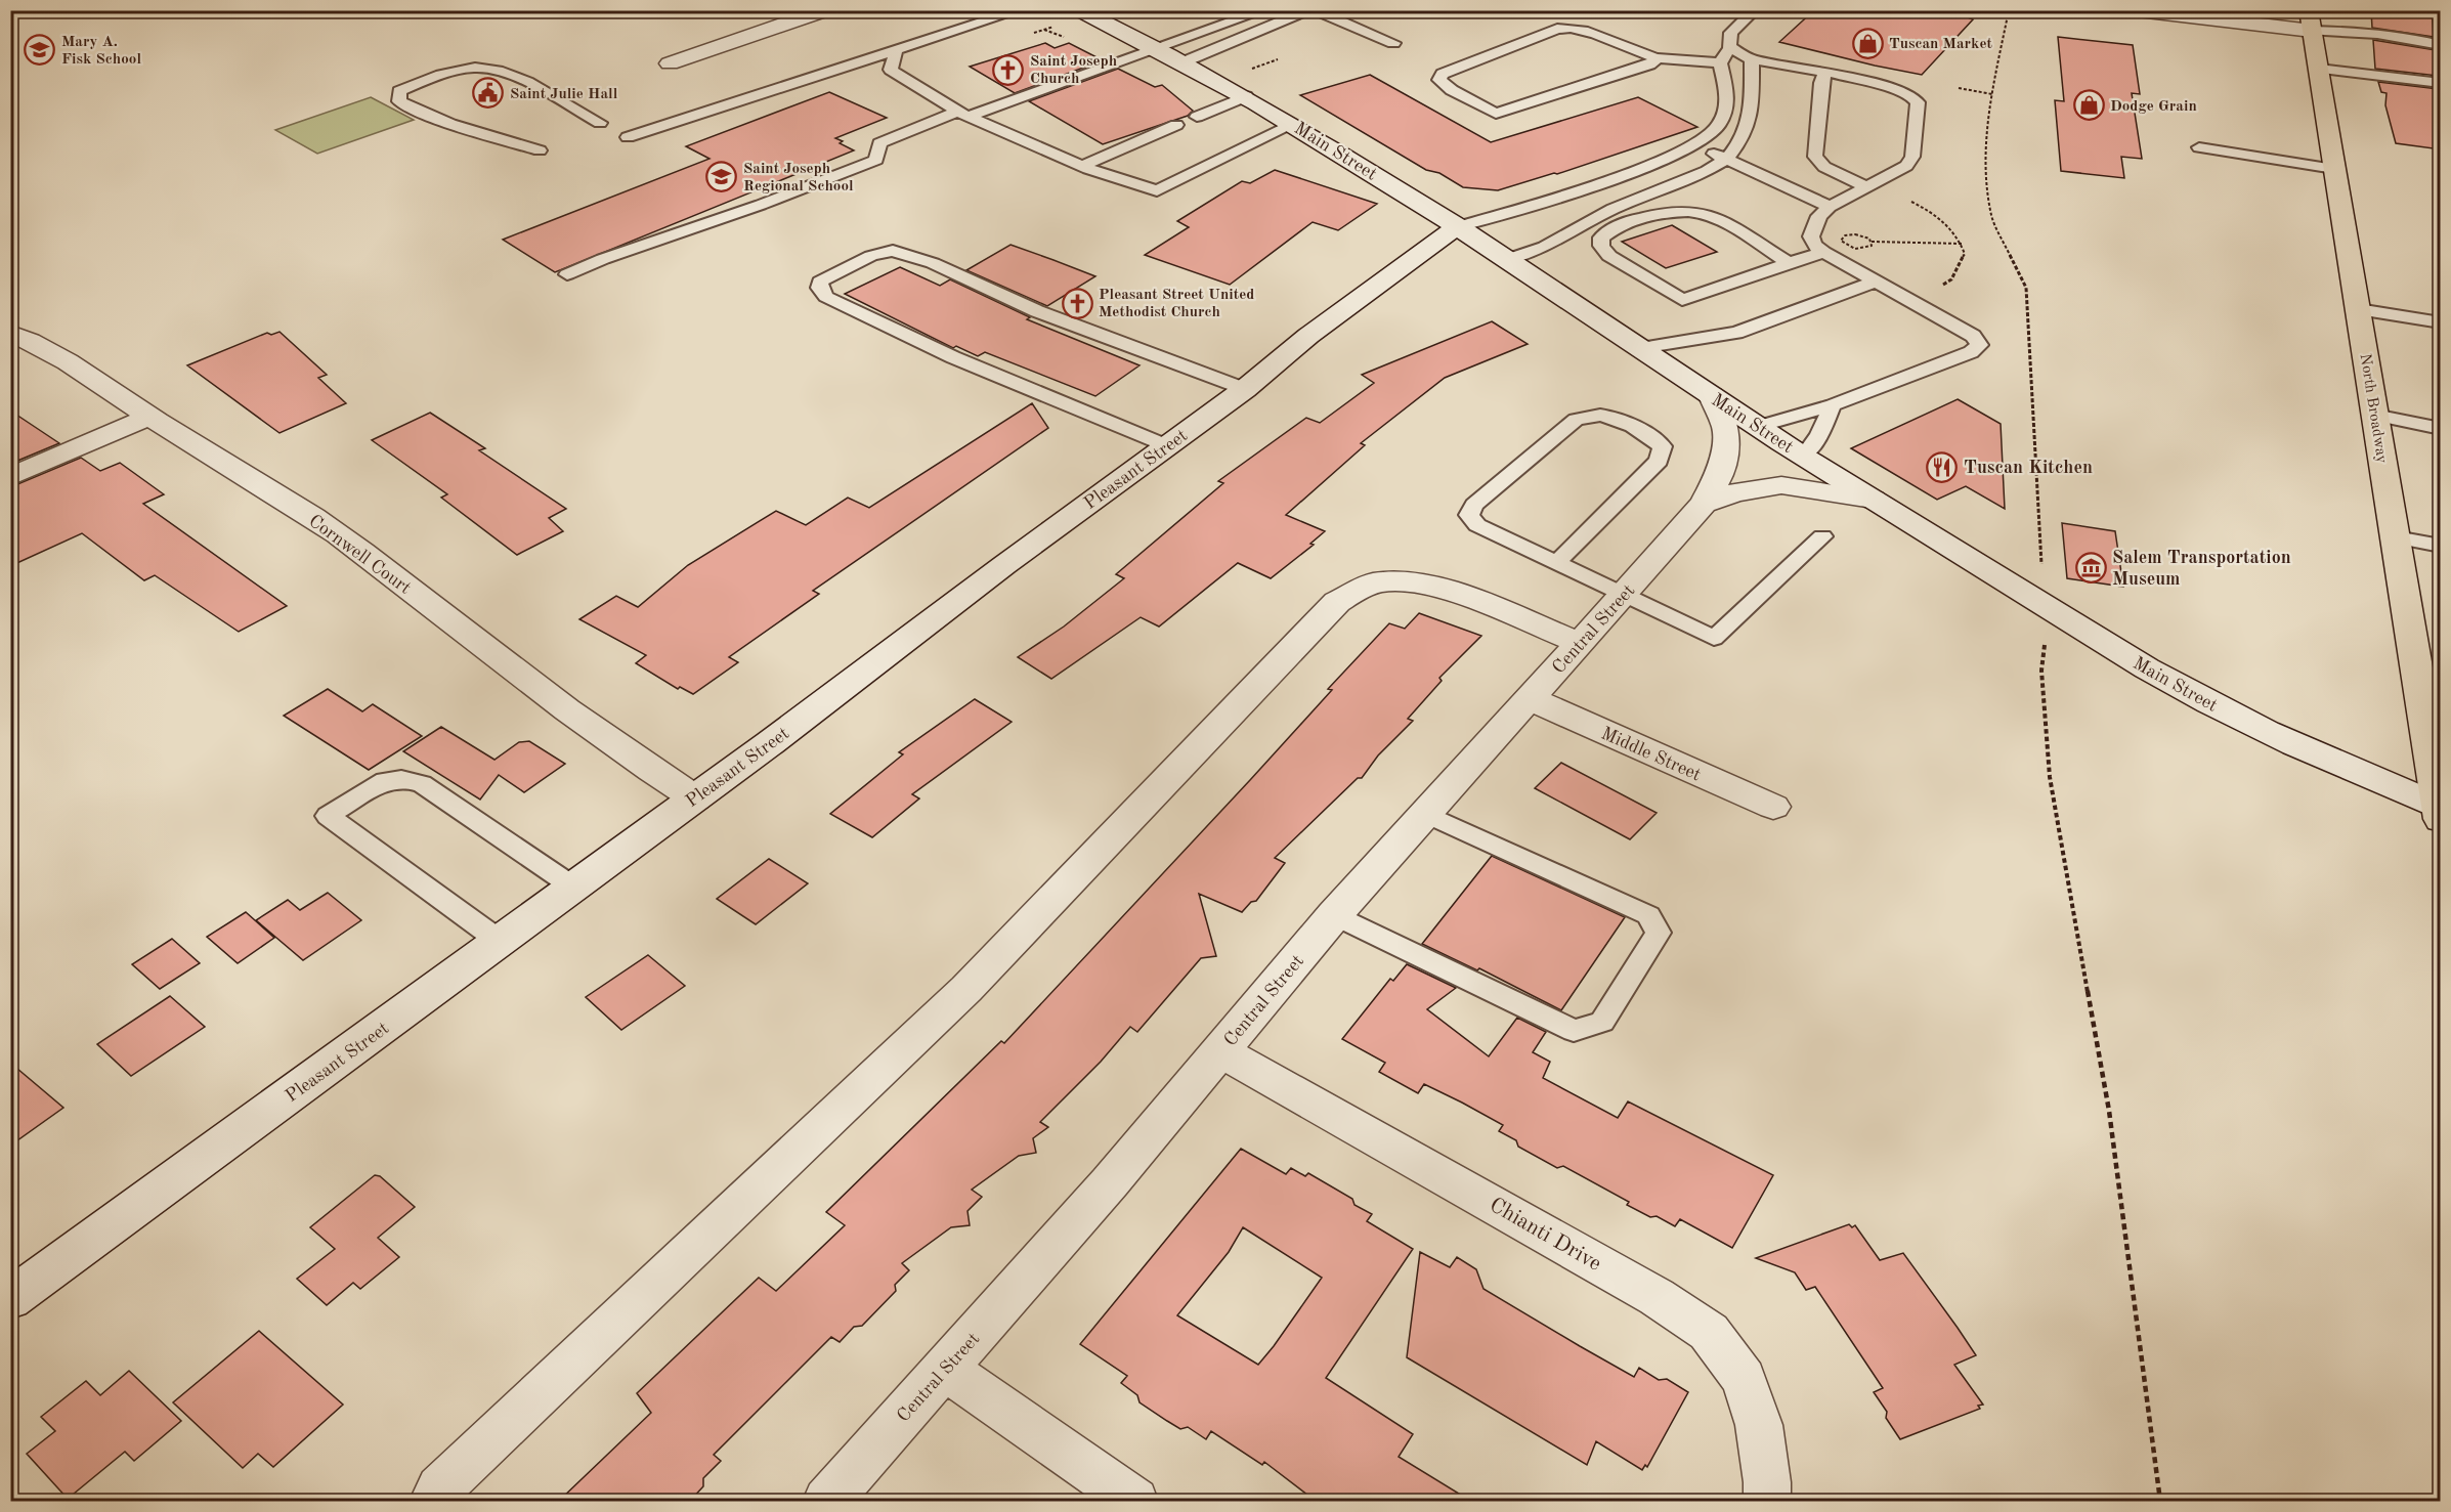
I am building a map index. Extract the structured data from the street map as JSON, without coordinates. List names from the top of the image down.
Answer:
{
  "streets": {
    "main road": ["North Broadway"],
    "street": [
      "Main Street",
      "Pleasant Street",
      "Cornwell Court",
      "Central Street",
      "Middle Street",
      "Chianti Drive"
    ]
  },
  "crossings": [
    ["Main Street", "North Broadway"],
    ["Main Street", "Pleasant Street"],
    ["Main Street", "Central Street"],
    ["Pleasant Street", "Cornwell Court"],
    ["Central Street", "Middle Street"],
    ["Central Street", "Chianti Drive"]
  ],
  "places": {
    "shop": ["Tuscan Market", "Dodge Grain"],
    "school or university": ["Mary A. Fisk School", "Saint Joseph Regional School"],
    "church": ["Saint Joseph Church", "Pleasant Street United Methodist Church"],
    "public building": ["Saint Julie Hall"],
    "restaurant": ["Tuscan Kitchen"],
    "museum": ["Salem Transportation Museum"]
  }
}
